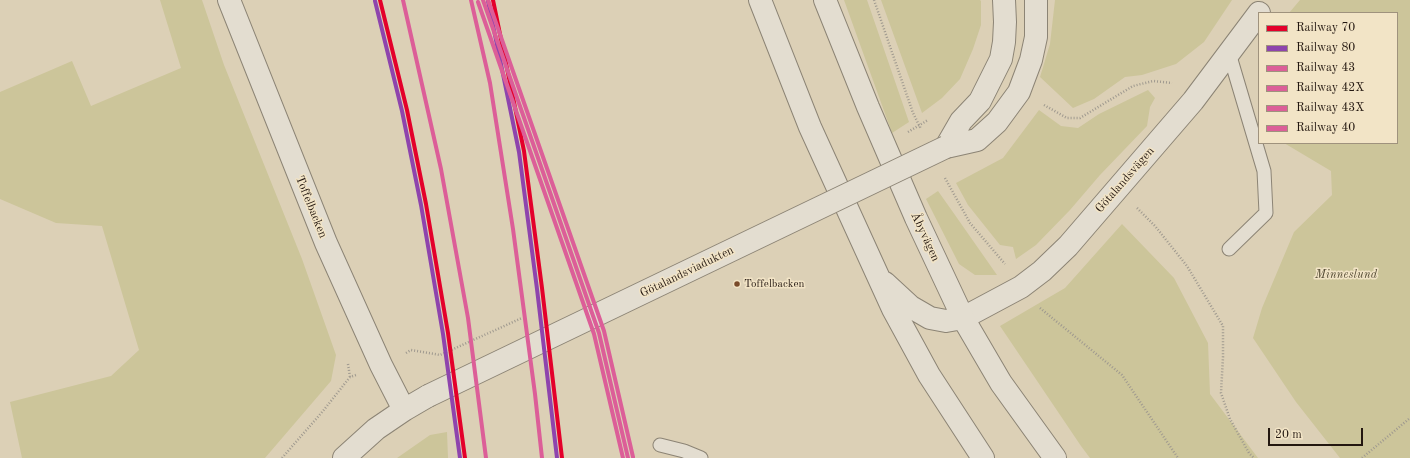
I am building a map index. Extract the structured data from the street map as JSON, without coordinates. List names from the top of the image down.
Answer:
{
  "streets": {
    "street": [
      "Götalandsvägen",
      "Toffelbacken",
      "Åbyvägen",
      "Götalandsviadukten"
    ]
  },
  "crossings": [
    ["Götalandsvägen", "Åbyvägen"],
    ["Toffelbacken", "Götalandsviadukten"]
  ],
  "parks": ["Minneslund"],
  "places": ["Toffelbacken"],
  "lines": [
    "rail line 70",
    "rail line 43",
    "rail line 43X",
    "rail line 40",
    "rail line 80",
    "rail line 42X"
  ],
  "legend": [
    "Railway 70",
    "Railway 80",
    "Railway 43",
    "Railway 42X",
    "Railway 43X",
    "Railway 40"
  ],
  "scale_bar": "20 m"
}
